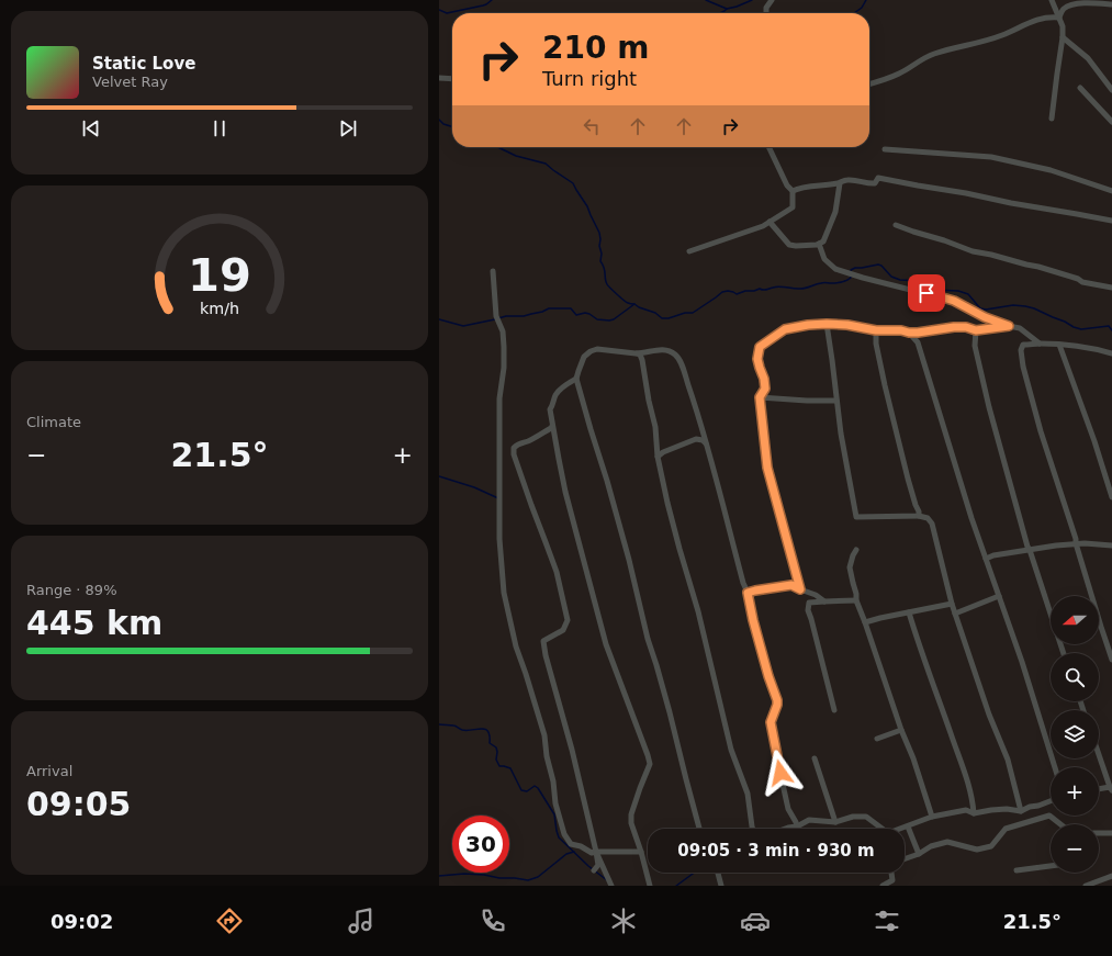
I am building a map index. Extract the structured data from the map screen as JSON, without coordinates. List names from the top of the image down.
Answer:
{
  "north": "left",
  "page": {
    "turn": ["210 m", "Turn right"],
    "song": ["Static Love", "Velvet Ray"],
    "tile": [
      "Climate",
      ["Range · 89%", "445 km"],
      ["Arrival", "09:05"]
    ],
    "heat": ["−", "21.5°", "+"],
    "map_buttons": ["+", "−"],
    "limit": "30",
    "trip": "09:05 · 3 min · 930 m",
    "tabs": ["09:02", "21.5°"],
    "gauge": ["19", "km/h"]
  }
}
